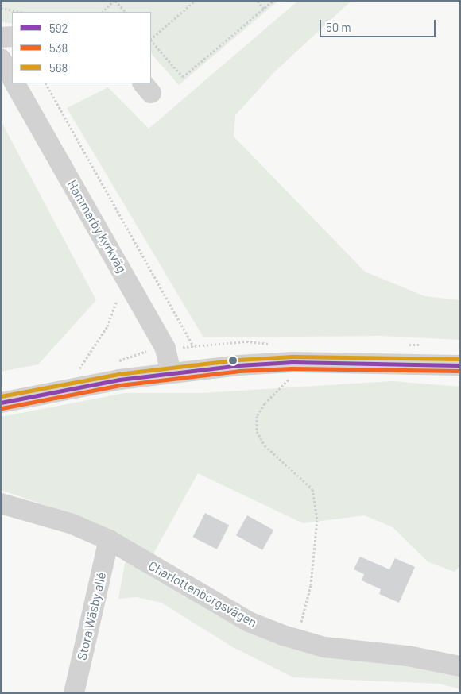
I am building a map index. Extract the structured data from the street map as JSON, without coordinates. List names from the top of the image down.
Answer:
{
  "streets": {
    "street": ["Hammarby kyrkväg", "Charlottenborgsvägen", "Stora Wäsby allé"]
  },
  "crossings": [
    ["Charlottenborgsvägen", "Stora Wäsby allé"]
  ],
  "lines": ["transit line 568", "transit line 592", "transit line 538"],
  "legend": ["592", "538", "568"],
  "scale_bar": "50 m"
}
